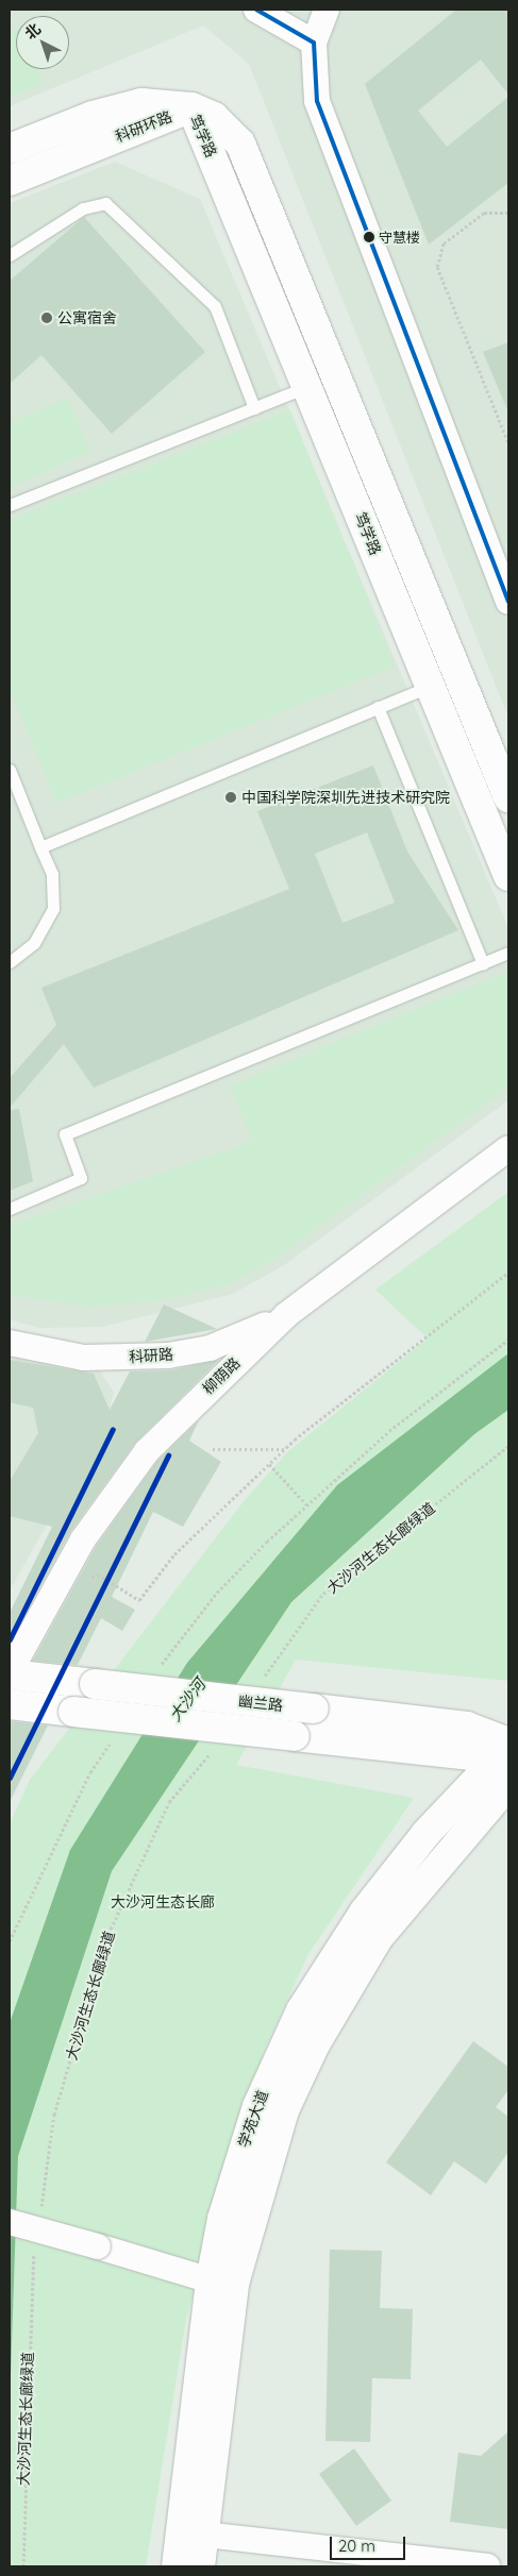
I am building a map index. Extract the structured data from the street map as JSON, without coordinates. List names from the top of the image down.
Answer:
{
  "streets": {
    "street": [
      "科研环路",
      "笃学路",
      "科研路",
      "柳荫路",
      "幽兰路",
      "学苑大道"
    ],
    "path": ["大沙河生态长廊绿道"]
  },
  "crossings": [
    ["科研环路", "笃学路"],
    ["科研路", "柳荫路"],
    ["柳荫路", "幽兰路"],
    ["幽兰路", "学苑大道"]
  ],
  "water": ["大沙河"],
  "parks": ["大沙河生态长廊"],
  "places": ["守慧楼", "公寓宿舍", "中国科学院深圳先进技术研究院"],
  "scale_bar": "20 m",
  "north": "top left"
}
